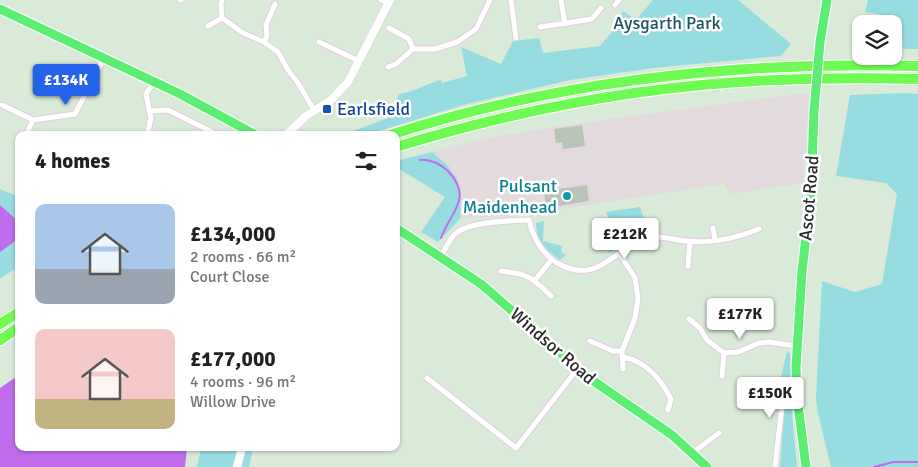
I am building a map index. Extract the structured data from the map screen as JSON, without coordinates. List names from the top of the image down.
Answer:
{
  "streets": {
    "main road": ["Ascot Road", "Windsor Road"]
  },
  "parks": ["Aysgarth Park"],
  "places": {
    "transit": ["Earlsfield"],
    "other": ["Pulsant Maidenhead"]
  },
  "page": {
    "price": [
      "£134K",
      "£212K",
      "£177K",
      "£150K"
    ],
    "heading": "4 homes",
    "list": [
      {
        "name": "£134,000",
        "note": "2 rooms · 66 m² · Court Close"
      },
      {
        "name": "£177,000",
        "note": "4 rooms · 96 m² · Willow Drive"
      }
    ]
  }
}
